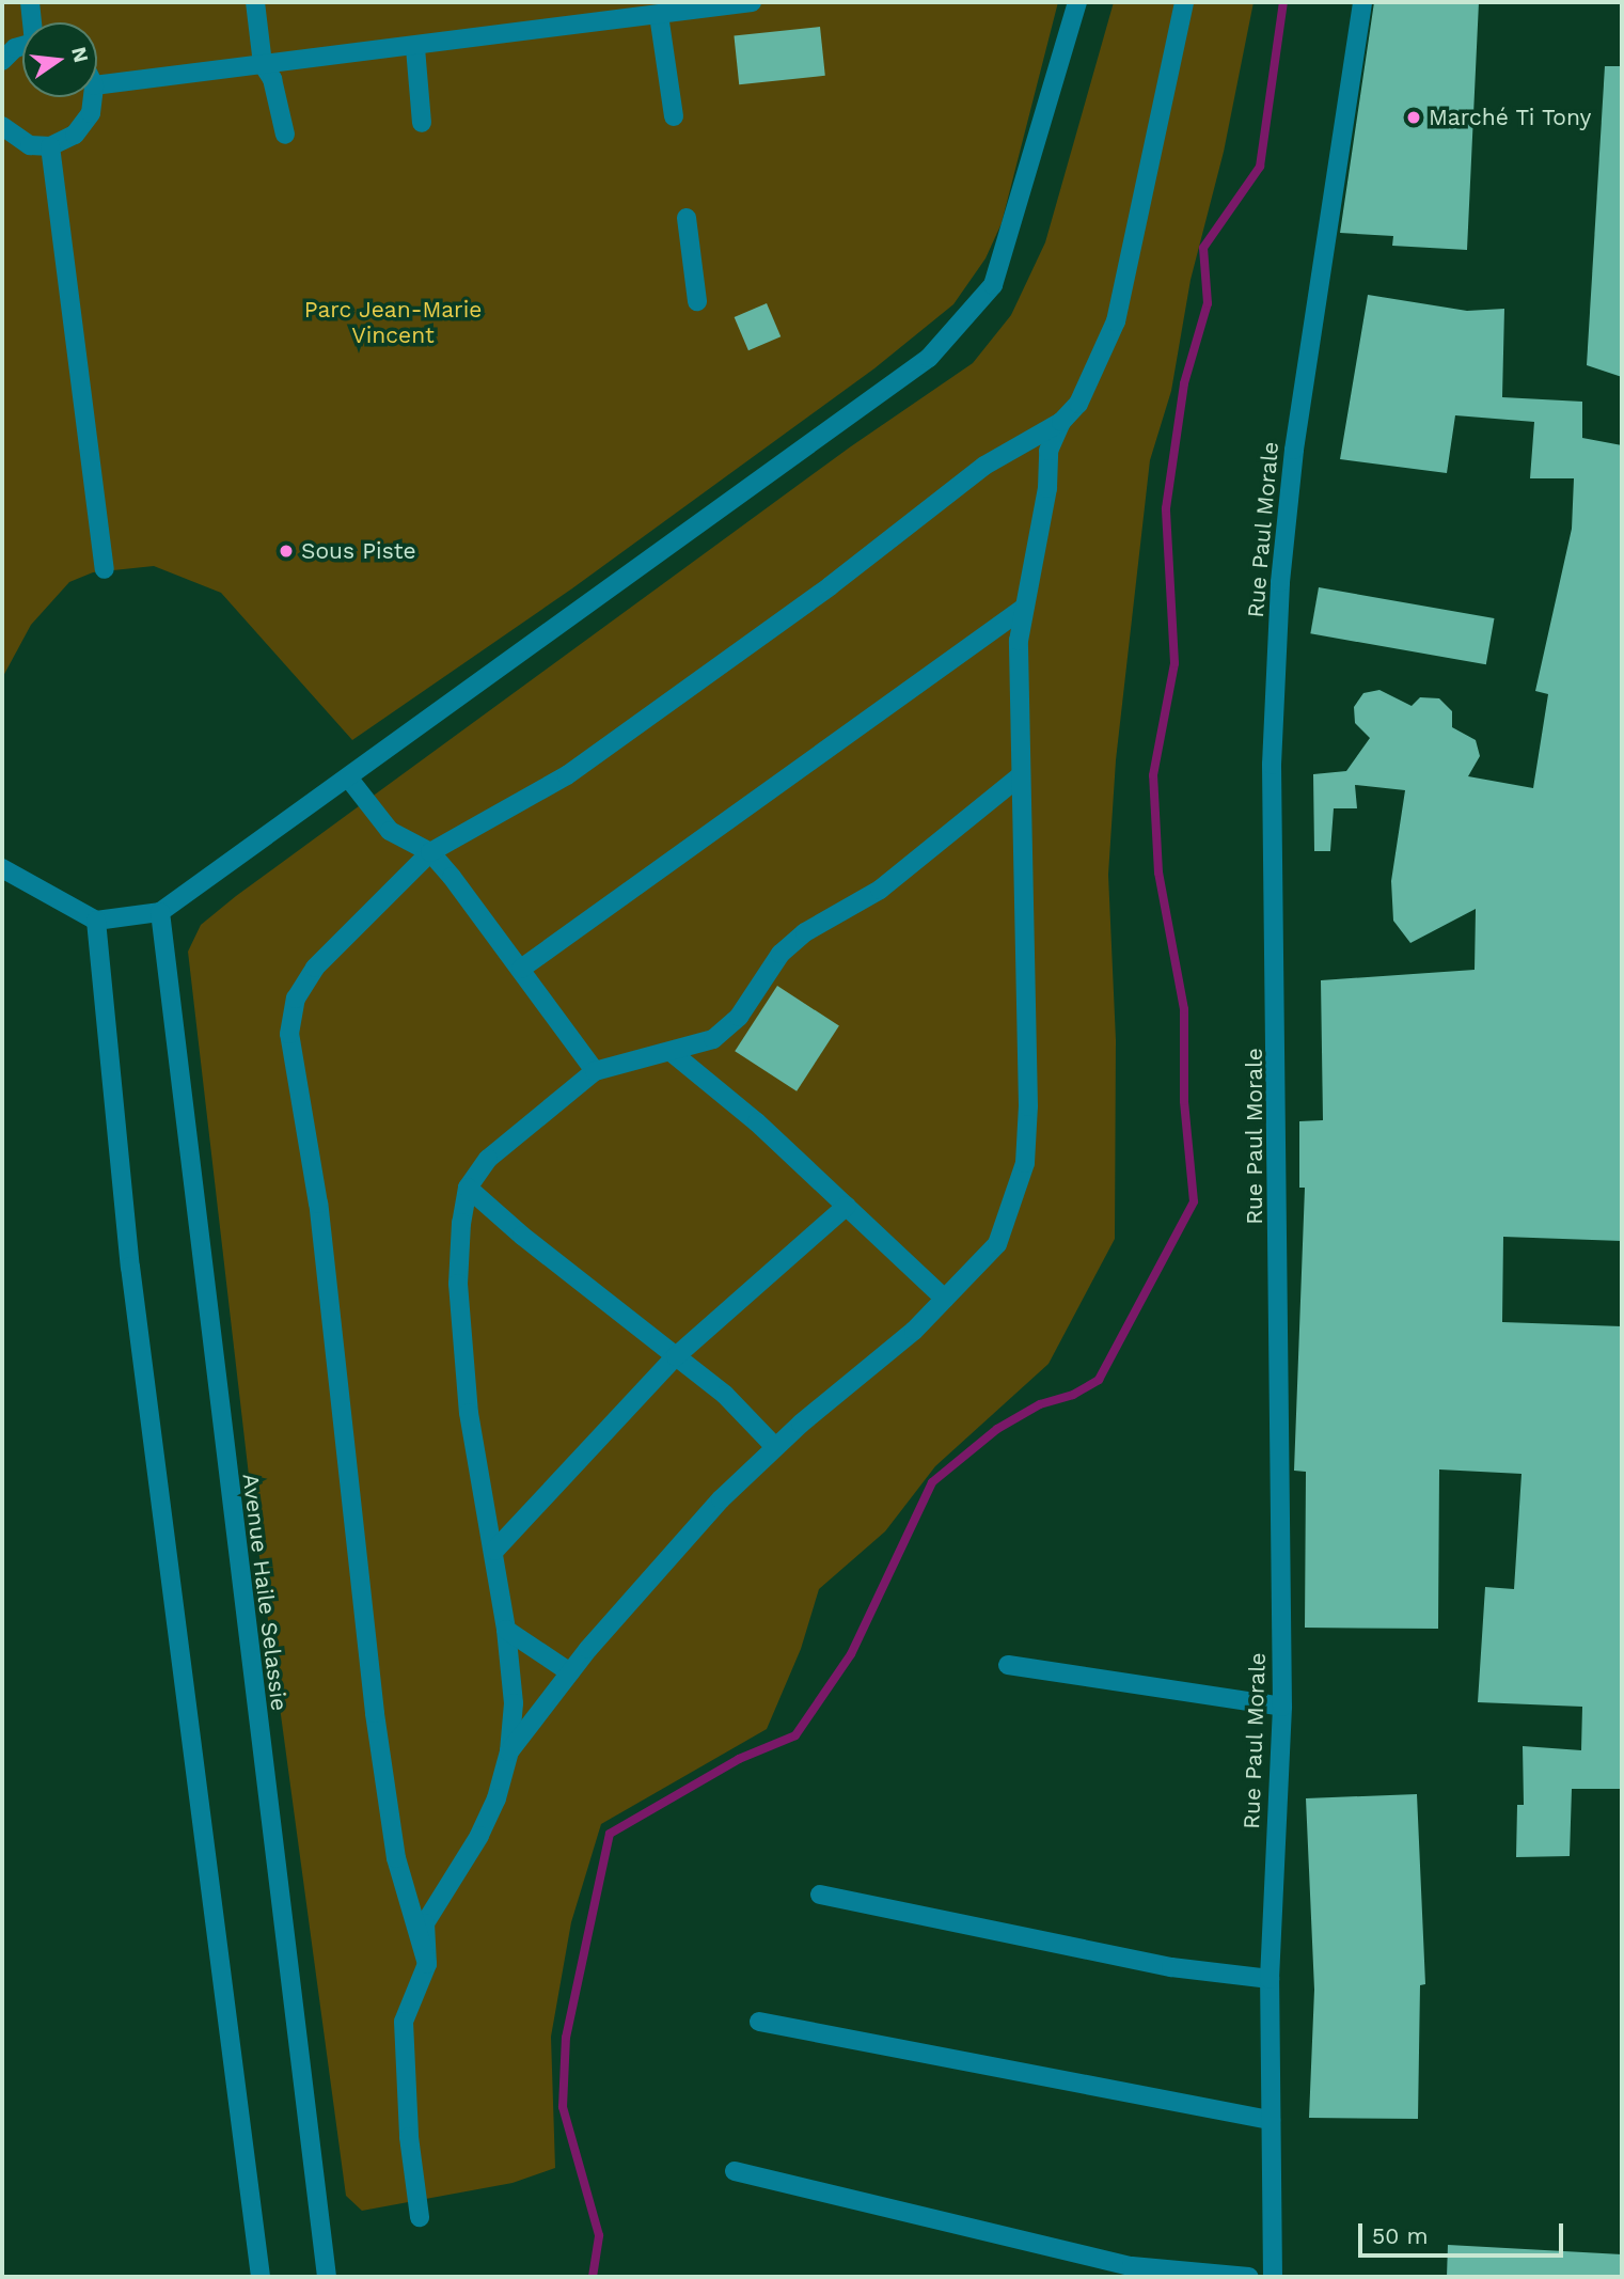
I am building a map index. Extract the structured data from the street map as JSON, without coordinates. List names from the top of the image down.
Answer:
{
  "streets": {
    "street": ["Rue Paul Morale", "Avenue Haile Selassie"]
  },
  "parks": ["Parc Jean-Marie Vincent"],
  "places": ["Marché Ti Tony", "Sous Piste"],
  "scale_bar": "50 m",
  "north": "right"
}
